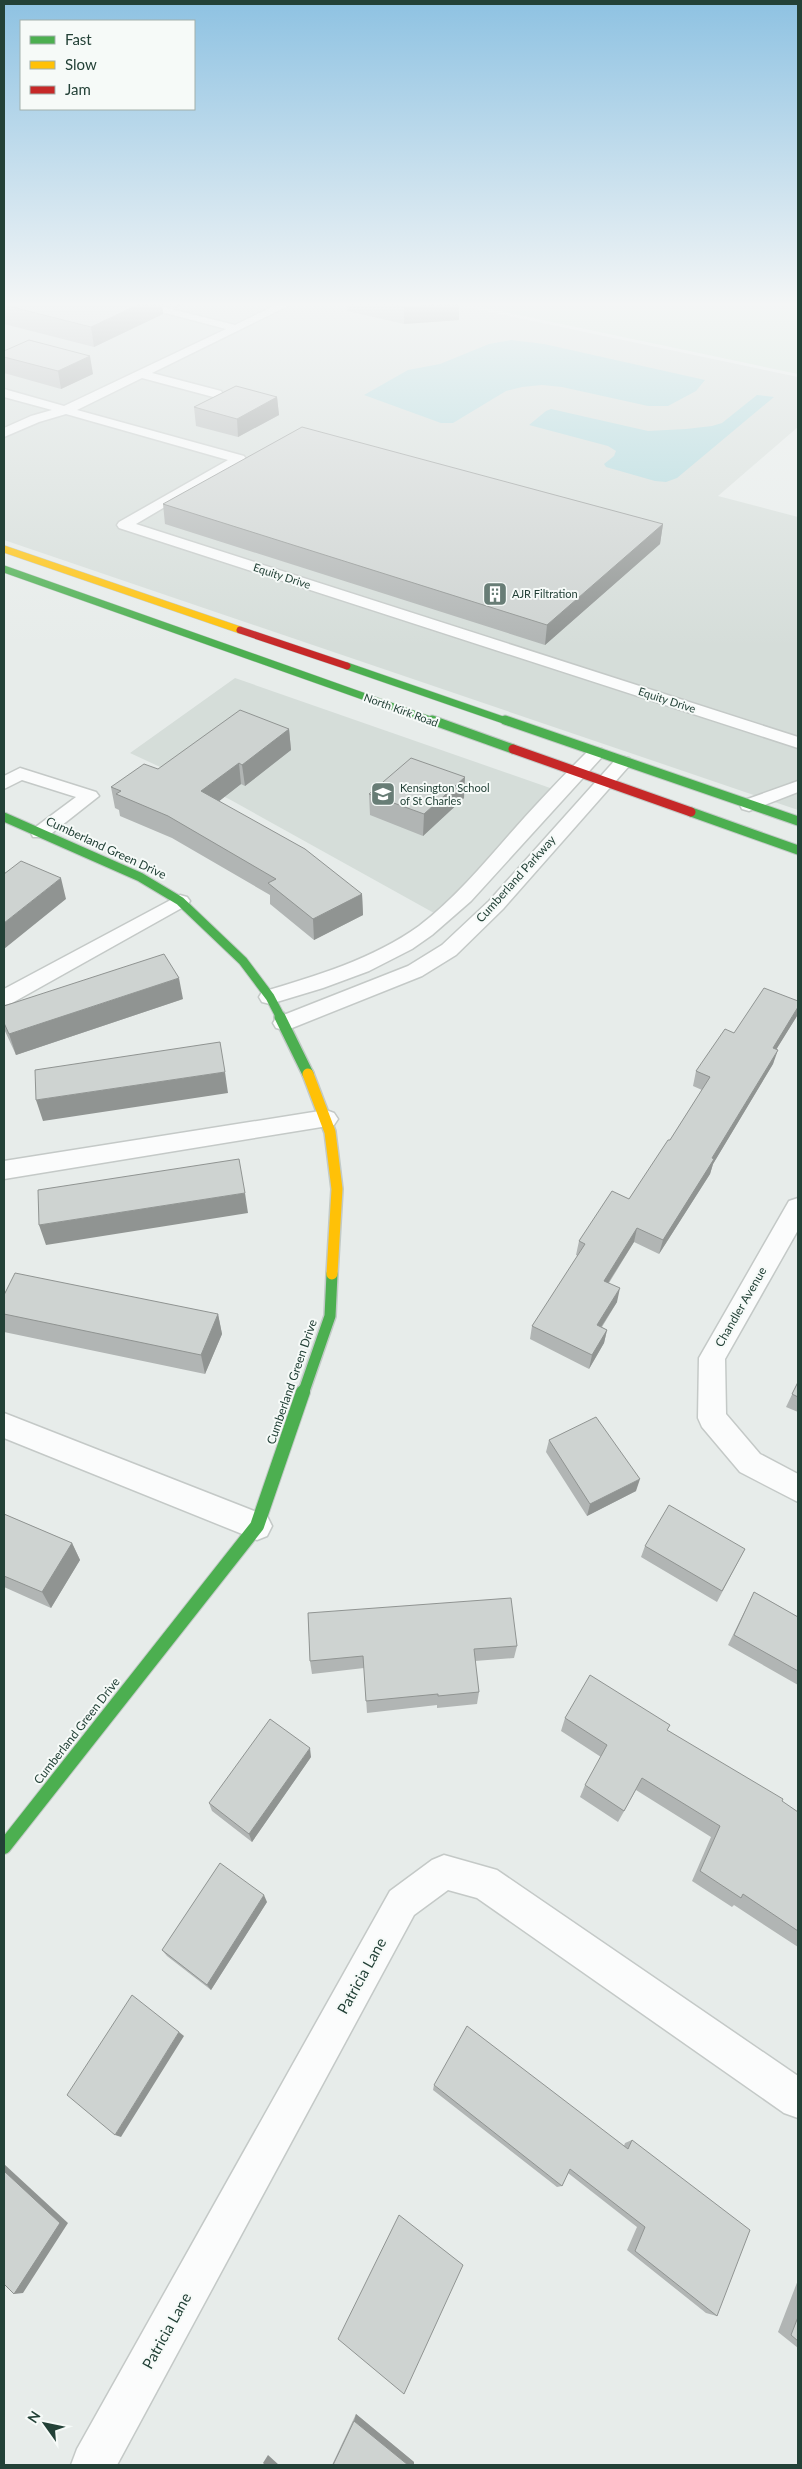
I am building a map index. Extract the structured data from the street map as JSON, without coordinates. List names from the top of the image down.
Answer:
{
  "streets": {
    "main road": ["North Kirk Road", "Cumberland Green Drive"],
    "street": [
      "Equity Drive",
      "Cumberland Parkway",
      "Chandler Avenue",
      "Patricia Lane"
    ]
  },
  "crossings": [
    ["North Kirk Road", "Cumberland Parkway"],
    ["Cumberland Green Drive", "Cumberland Parkway"]
  ],
  "places": {
    "building": ["AJR Filtration"],
    "school or university": ["Kensington School of St Charles"]
  },
  "legend": ["Fast", "Slow", "Jam"],
  "north": "top left"
}
